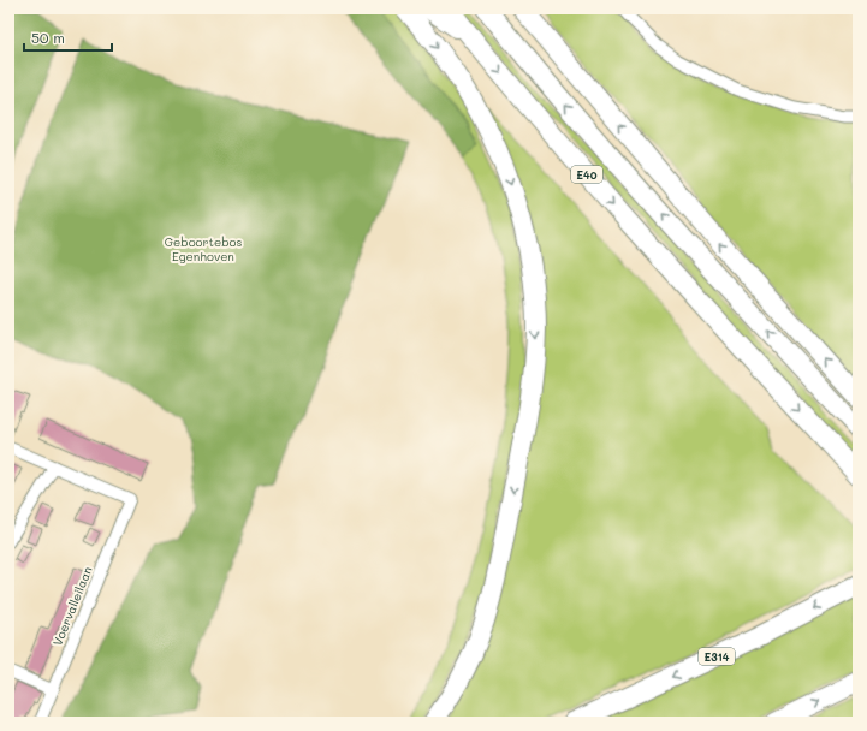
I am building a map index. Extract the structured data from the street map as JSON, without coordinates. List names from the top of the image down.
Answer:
{
  "streets": {
    "highway": ["E40", "E314"],
    "street": ["Voervalleilaan"]
  },
  "parks": ["Geboortebos Egenhoven"],
  "scale_bar": "50 m"
}
